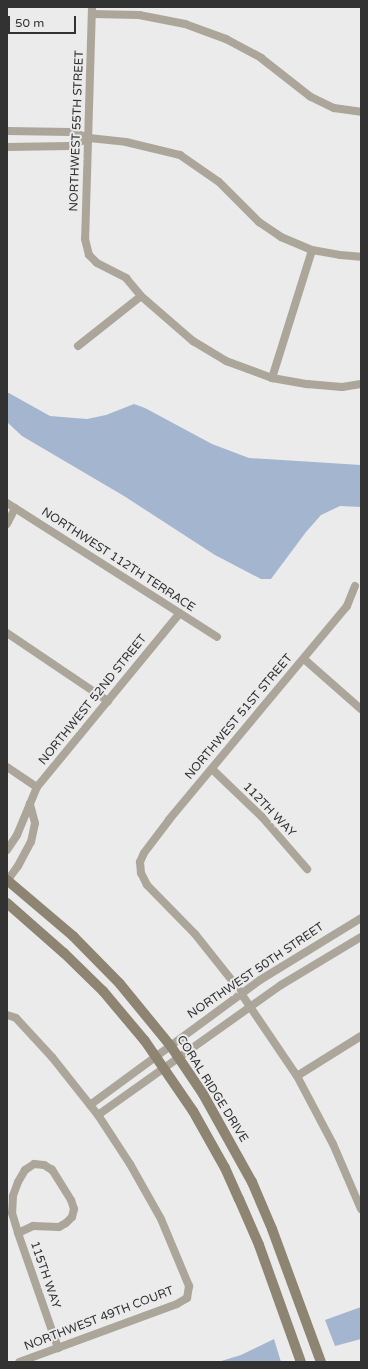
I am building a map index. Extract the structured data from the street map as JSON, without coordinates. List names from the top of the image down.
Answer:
{
  "streets": {
    "main road": ["CORAL RIDGE DRIVE"],
    "street": [
      "NORTHWEST 55TH STREET",
      "NORTHWEST 112TH TERRACE",
      "NORTHWEST 52ND STREET",
      "NORTHWEST 51ST STREET",
      "112TH WAY",
      "NORTHWEST 50TH STREET",
      "115TH WAY",
      "NORTHWEST 49TH COURT"
    ]
  },
  "crossings": [
    ["NORTHWEST 112TH TERRACE", "NORTHWEST 52ND STREET"],
    ["NORTHWEST 51ST STREET", "112TH WAY"],
    ["NORTHWEST 51ST STREET", "NORTHWEST 50TH STREET"],
    ["NORTHWEST 50TH STREET", "CORAL RIDGE DRIVE"],
    ["115TH WAY", "NORTHWEST 49TH COURT"]
  ],
  "scale_bar": "50 m"
}
